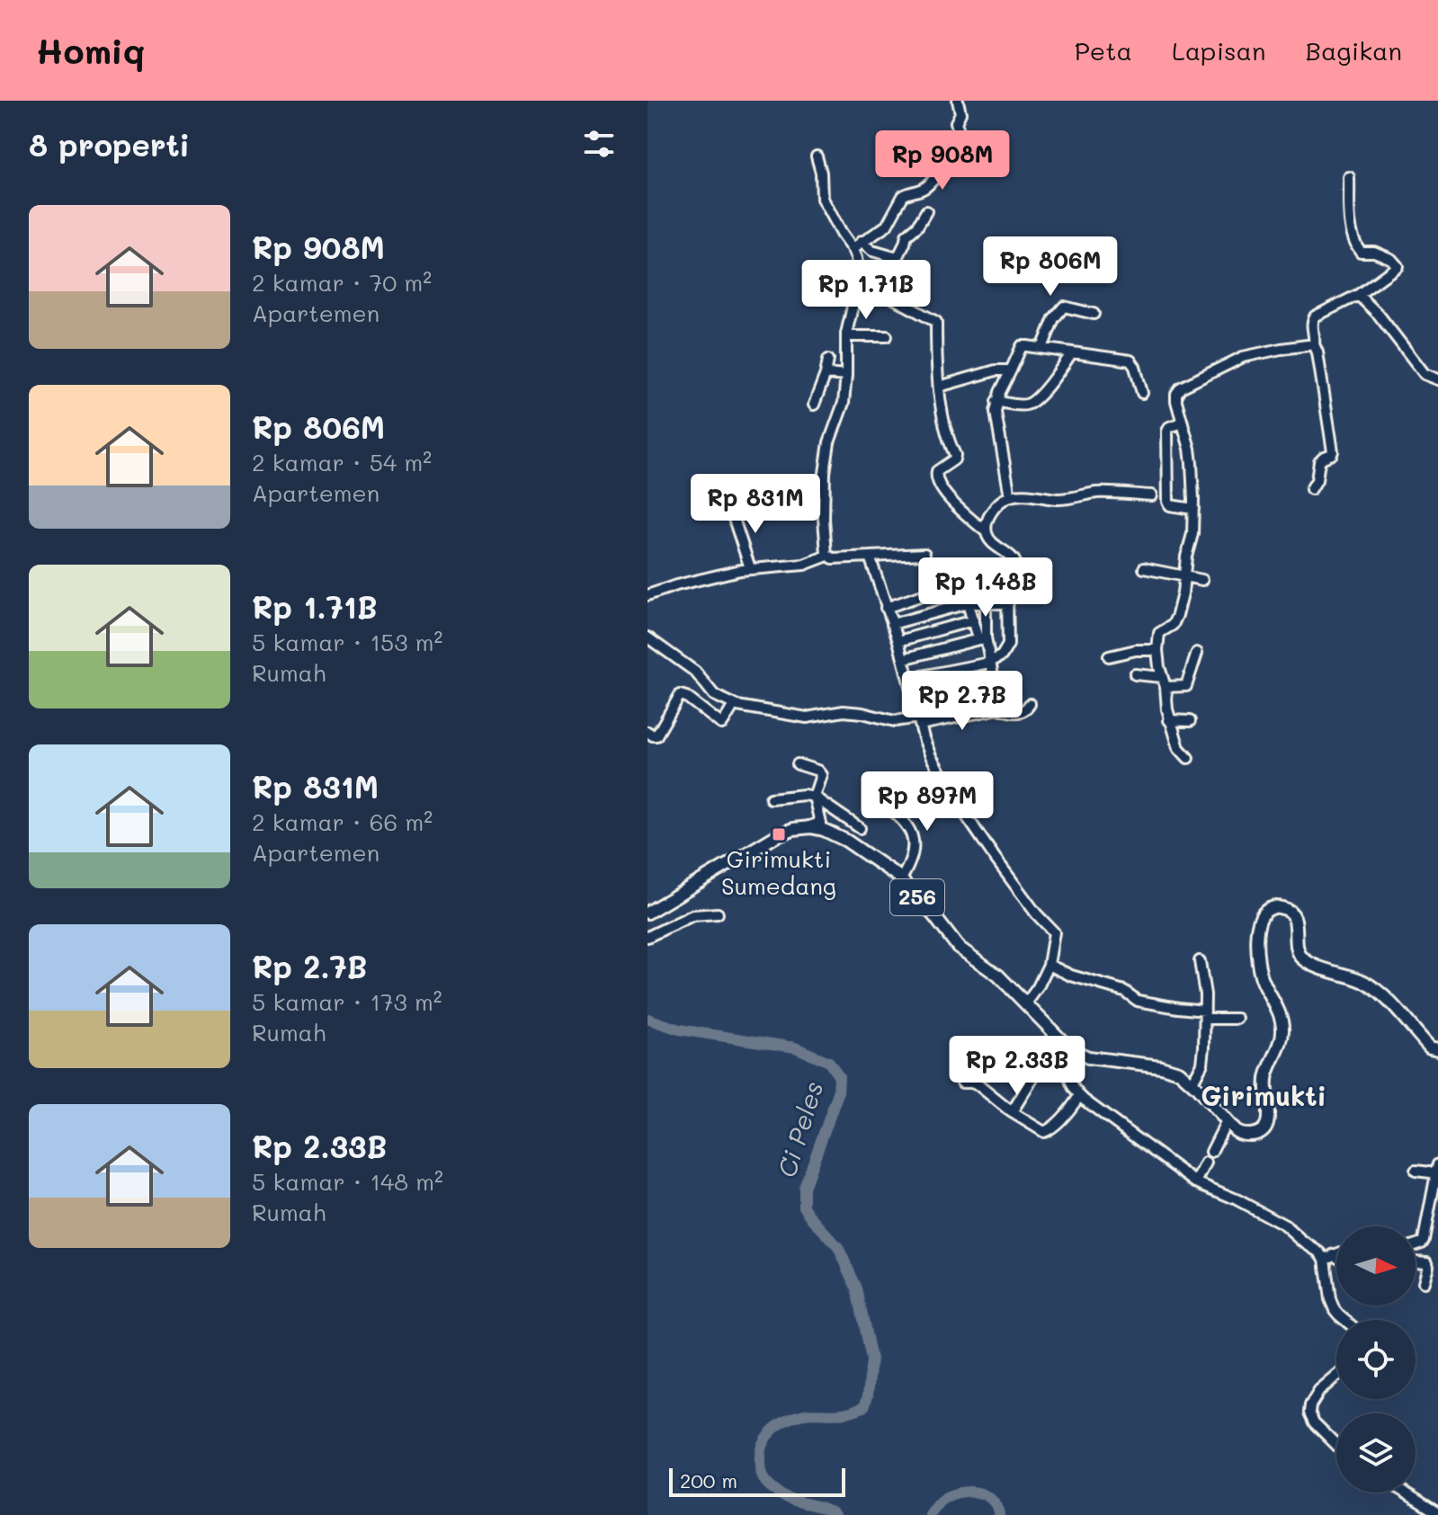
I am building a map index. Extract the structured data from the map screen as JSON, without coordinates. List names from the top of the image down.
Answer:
{
  "streets": {
    "main road": ["256"]
  },
  "districts": ["Girimukti"],
  "water": ["Ci Peles"],
  "places": {
    "transit": ["Girimukti Sumedang"]
  },
  "scale_bar": "200 m",
  "north": "right",
  "page": {
    "header": "Homiq",
    "nav": ["Peta", "Lapisan", "Bagikan"],
    "heading": "8 properti",
    "price": [
      "Rp 908M",
      "Rp 806M",
      "Rp 1.71B",
      "Rp 831M",
      "Rp 1.48B",
      "Rp 2.7B",
      "Rp 897M",
      "Rp 2.33B"
    ],
    "list": [
      {
        "name": "Rp 908M",
        "note": "2 kamar · 70 m² · Apartemen"
      },
      {
        "name": "Rp 806M",
        "note": "2 kamar · 54 m² · Apartemen"
      },
      {
        "name": "Rp 1.71B",
        "note": "5 kamar · 153 m² · Rumah"
      },
      {
        "name": "Rp 831M",
        "note": "2 kamar · 66 m² · Apartemen"
      },
      {
        "name": "Rp 2.7B",
        "note": "5 kamar · 173 m² · Rumah"
      },
      {
        "name": "Rp 2.33B",
        "note": "5 kamar · 148 m² · Rumah"
      }
    ],
    "scale": "200 m"
  }
}
